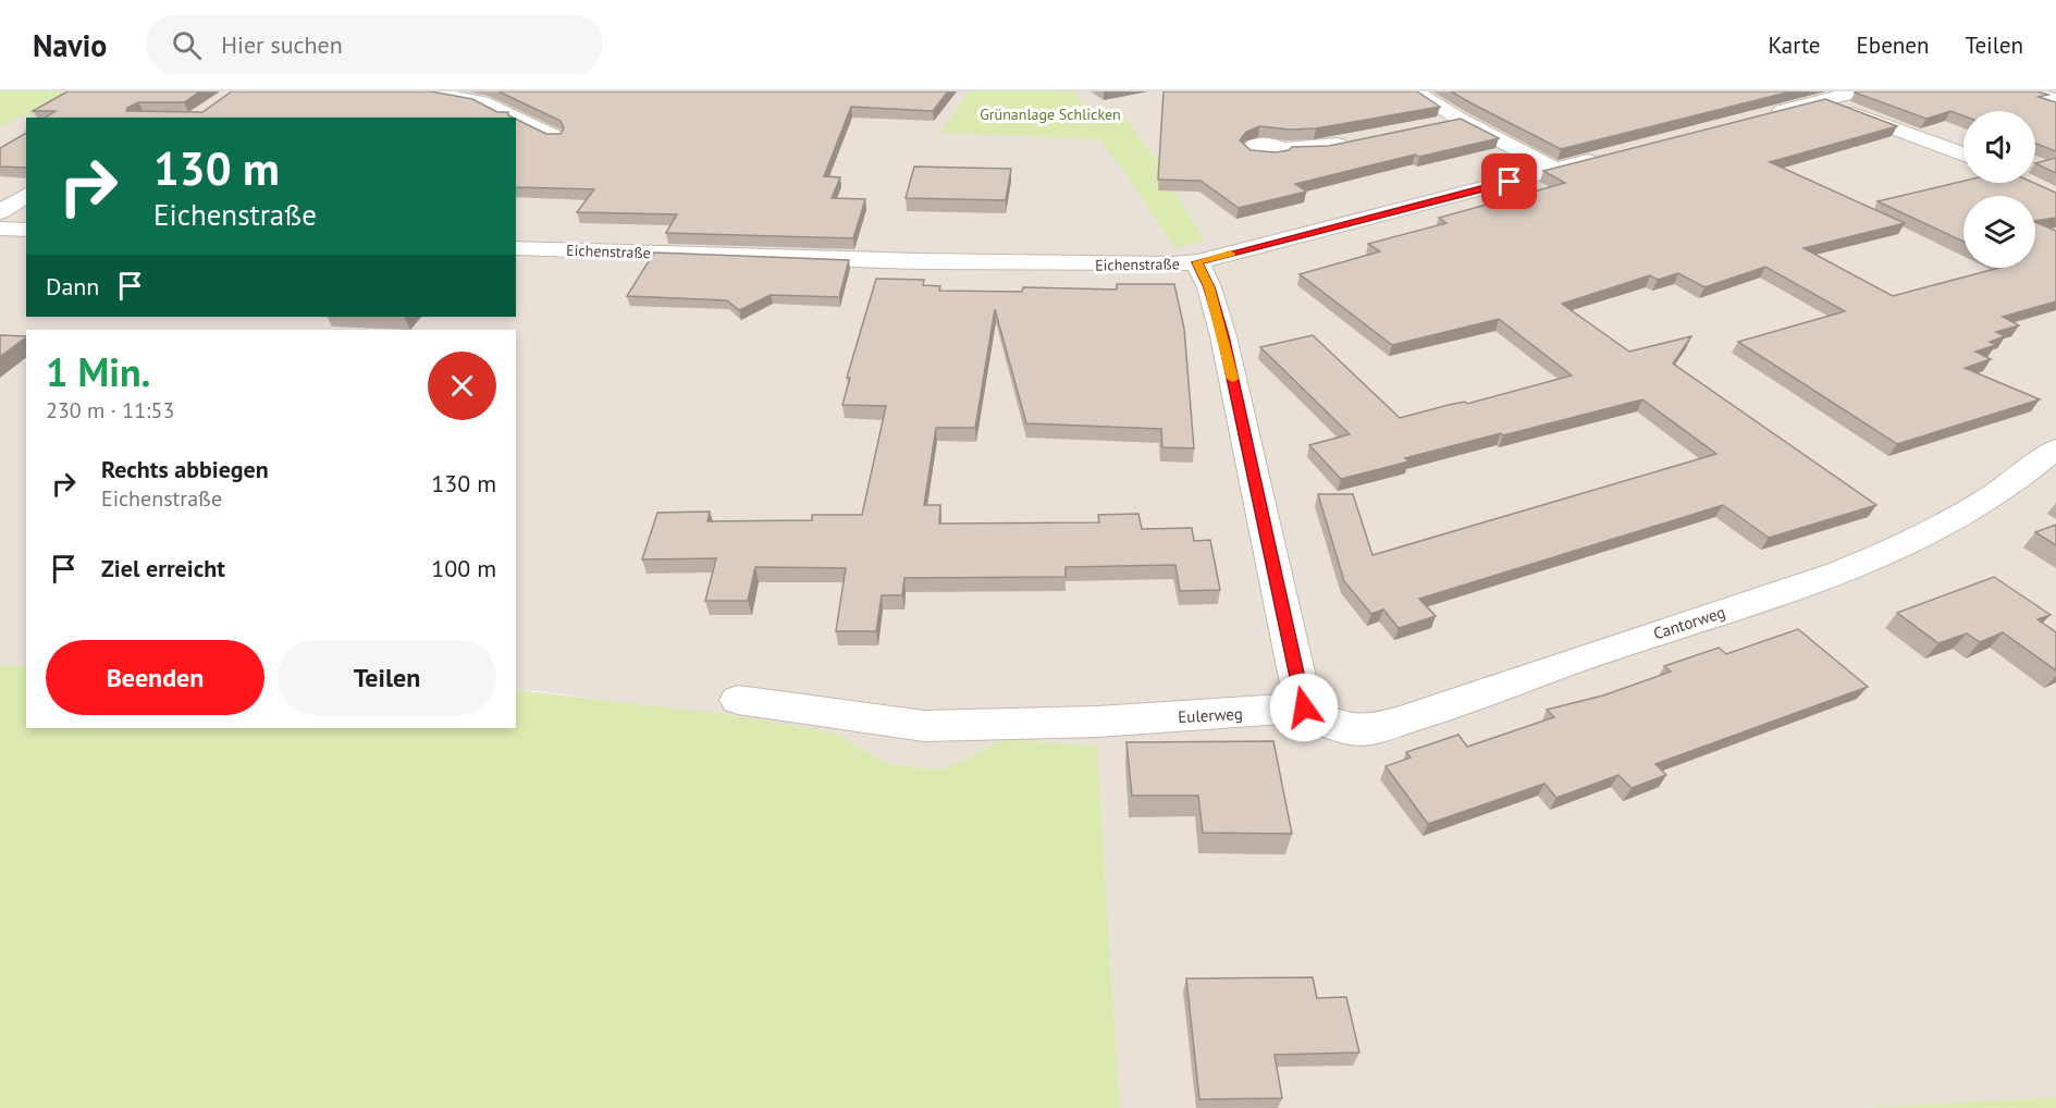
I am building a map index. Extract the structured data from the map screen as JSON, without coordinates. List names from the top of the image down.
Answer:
{
  "streets": {
    "street": ["Eichenstraße", "Cantorweg", "Eulerweg"]
  },
  "crossings": [
    ["Cantorweg", "Eulerweg"]
  ],
  "parks": ["Grünanlage Schlicken"],
  "page": {
    "header": "Navio",
    "search": "Hier suchen",
    "nav": ["Karte", "Ebenen", "Teilen"],
    "turn": ["130 m", "Eichenstraße"],
    "then": "Dann",
    "heading": ["1 Min.", "230 m · 11:53"],
    "list": [
      {
        "name": "Rechts abbiegen",
        "note": "Eichenstraße",
        "value": "130 m"
      },
      {
        "name": "Ziel erreicht",
        "value": "100 m"
      }
    ],
    "buttons": ["Beenden", "Teilen"]
  }
}
